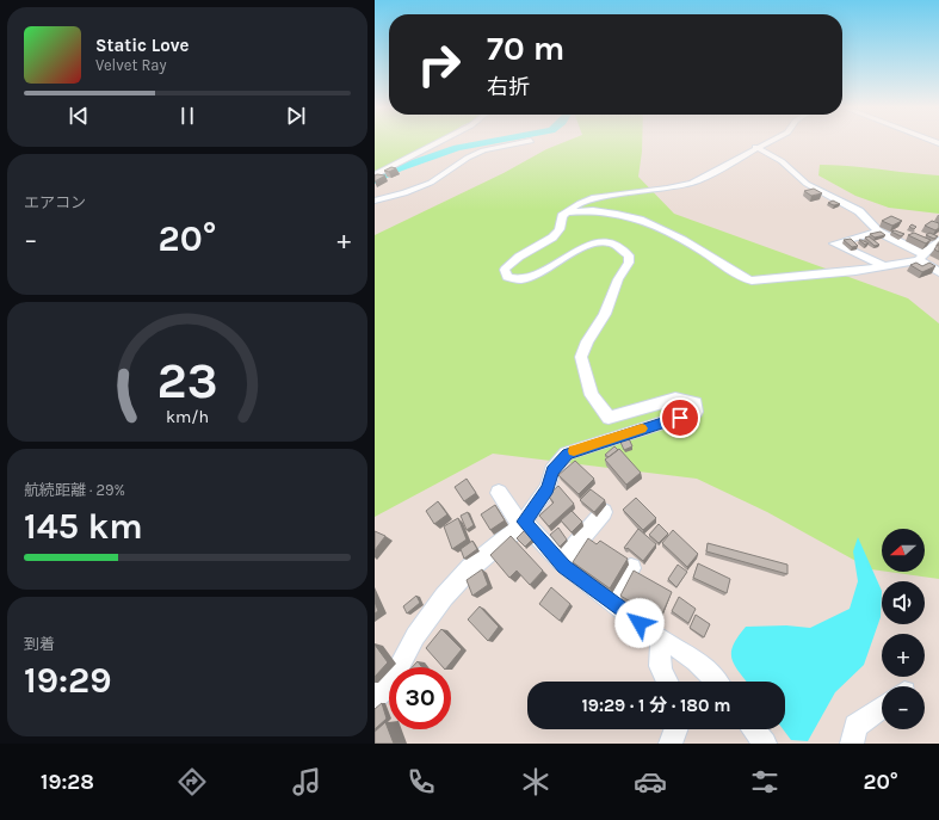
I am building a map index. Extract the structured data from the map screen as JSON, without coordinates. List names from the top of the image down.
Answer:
{
  "north": "left",
  "page": {
    "turn": ["70 m", "右折"],
    "song": ["Static Love", "Velvet Ray"],
    "tile": [
      "エアコン",
      ["航続距離 · 29%", "145 km"],
      ["到着", "19:29"]
    ],
    "heat": ["−", "20°", "+"],
    "map_buttons": ["+", "−"],
    "limit": "30",
    "trip": "19:29 · 1 分 · 180 m",
    "tabs": ["19:28", "20°"],
    "gauge": ["23", "km/h"]
  }
}
